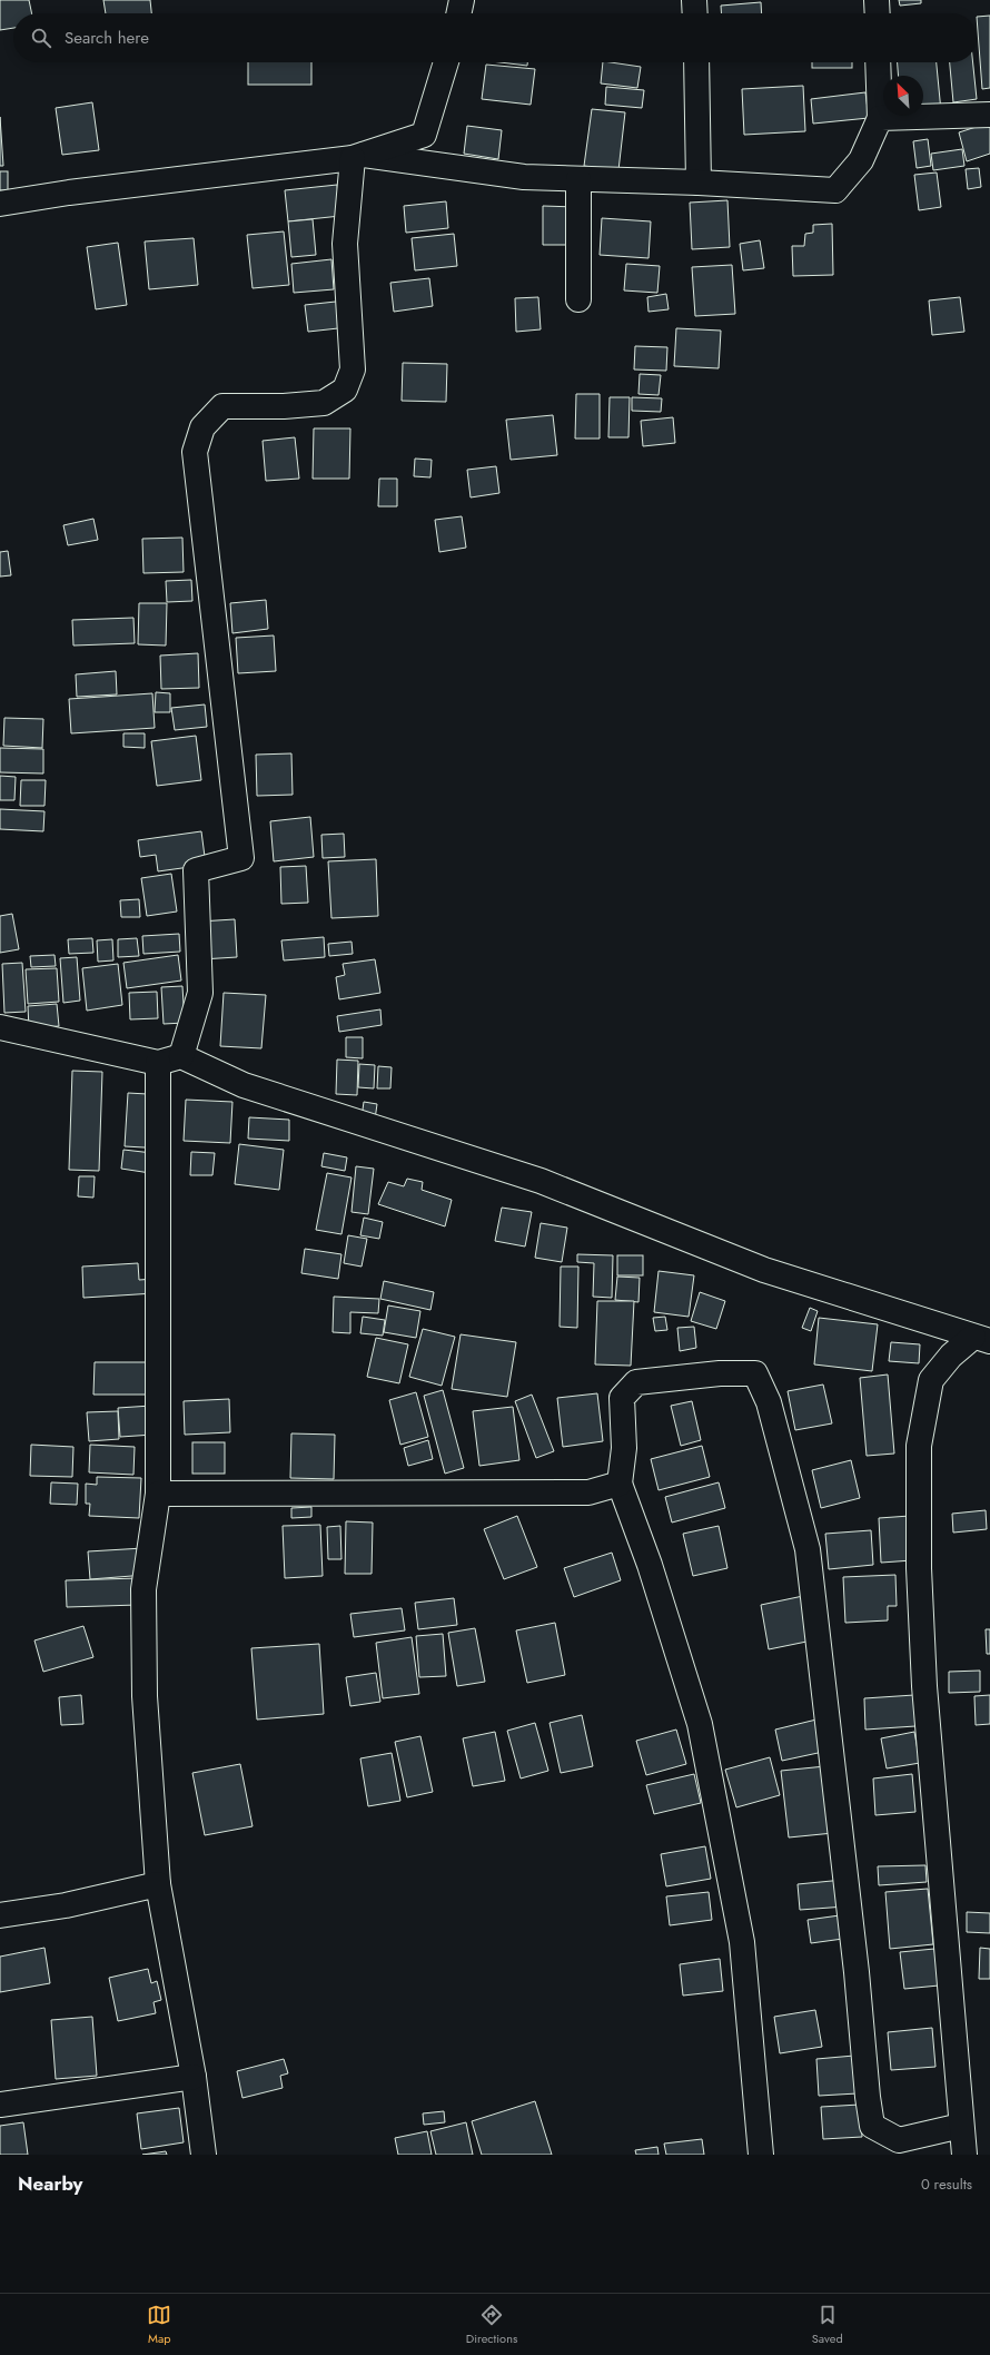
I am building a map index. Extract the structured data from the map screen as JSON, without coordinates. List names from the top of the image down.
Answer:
{
  "north": "top left",
  "page": {
    "search": "Search here",
    "heading": ["Nearby", "0 results"],
    "nav": ["Map", "Directions", "Saved"]
  }
}
